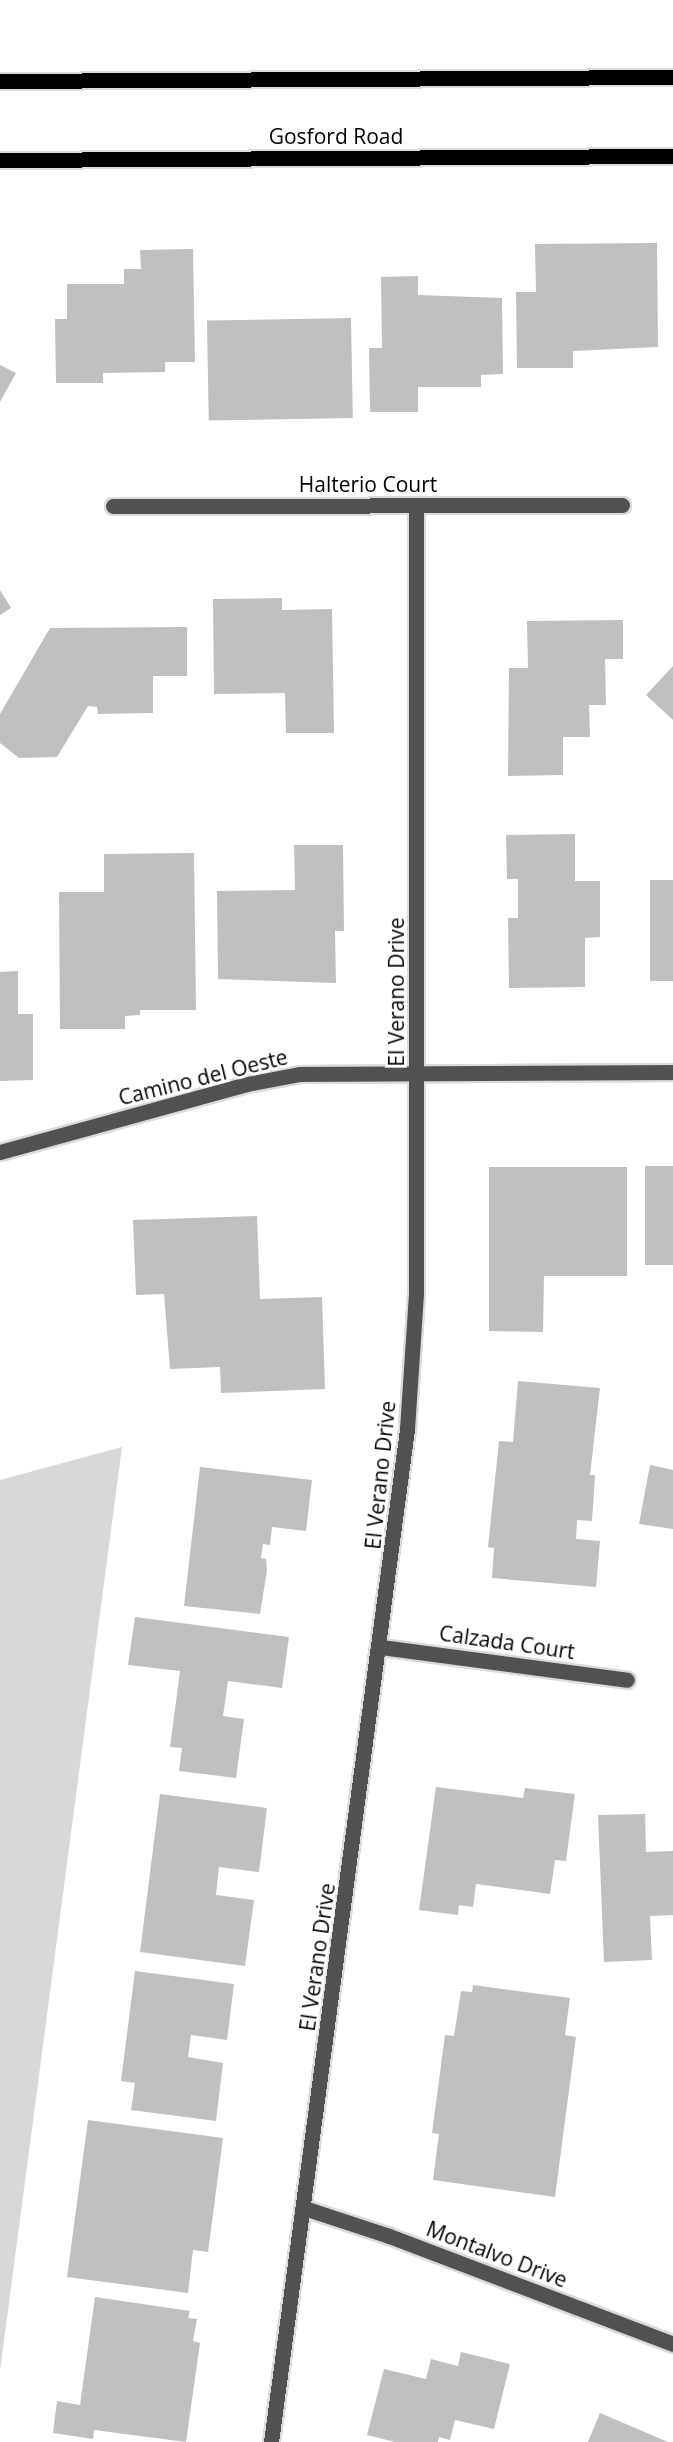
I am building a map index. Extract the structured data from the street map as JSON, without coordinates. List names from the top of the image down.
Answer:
{
  "streets": {
    "main road": ["Gosford Road"],
    "street": [
      "Halterio Court",
      "El Verano Drive",
      "Camino del Oeste",
      "Calzada Court",
      "Montalvo Drive"
    ]
  },
  "crossings": [
    ["Halterio Court", "El Verano Drive"],
    ["El Verano Drive", "Camino del Oeste"],
    ["El Verano Drive", "Calzada Court"],
    ["El Verano Drive", "Montalvo Drive"]
  ]
}
